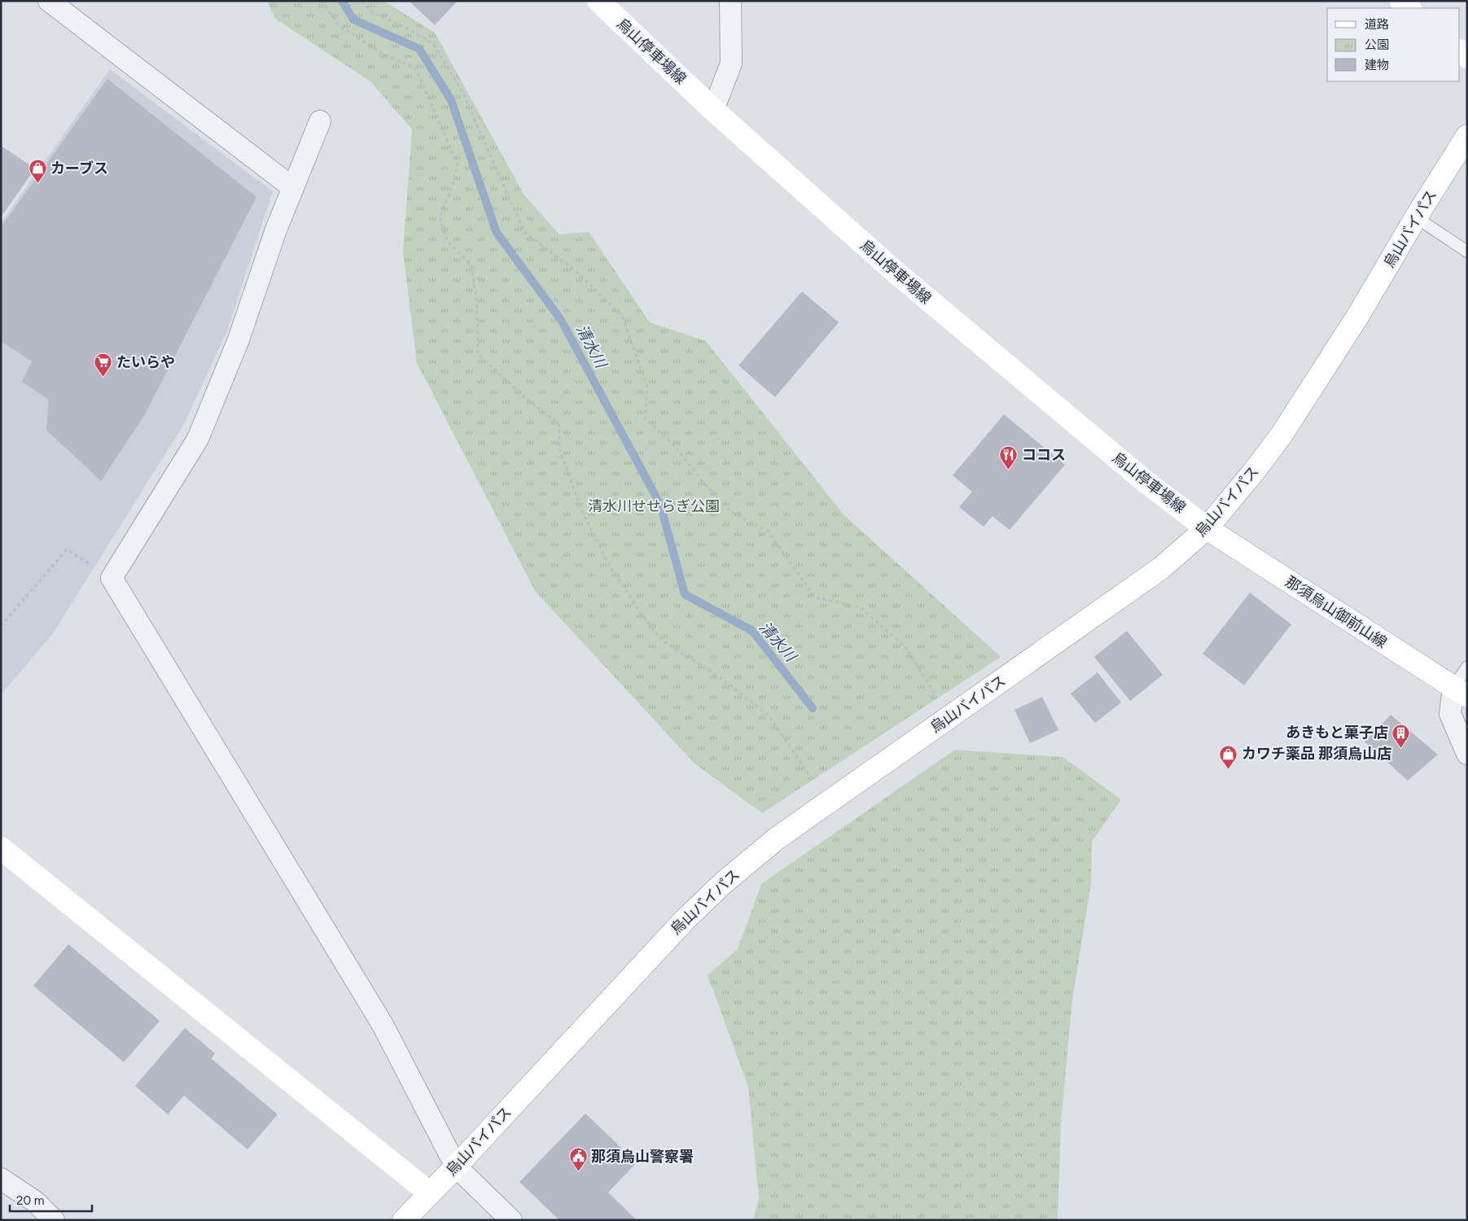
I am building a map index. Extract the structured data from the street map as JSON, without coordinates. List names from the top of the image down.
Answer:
{
  "streets": {
    "main road": ["烏山停車場線", "烏山バイパス", "那須烏山御前山線"]
  },
  "crossings": [
    ["烏山停車場線", "烏山バイパス"],
    ["烏山停車場線", "那須烏山御前山線"],
    ["烏山バイパス", "那須烏山御前山線"]
  ],
  "water": ["清水川"],
  "parks": ["清水川せせらぎ公園"],
  "places": {
    "shop": ["カーブス", "カワチ薬品 那須烏山店"],
    "supermarket": ["たいらや"],
    "restaurant": ["ココス"],
    "building": ["あきもと菓子店"],
    "public building": ["那須烏山警察署"]
  },
  "legend": ["道路", "公園", "建物"],
  "scale_bar": "20 m"
}
